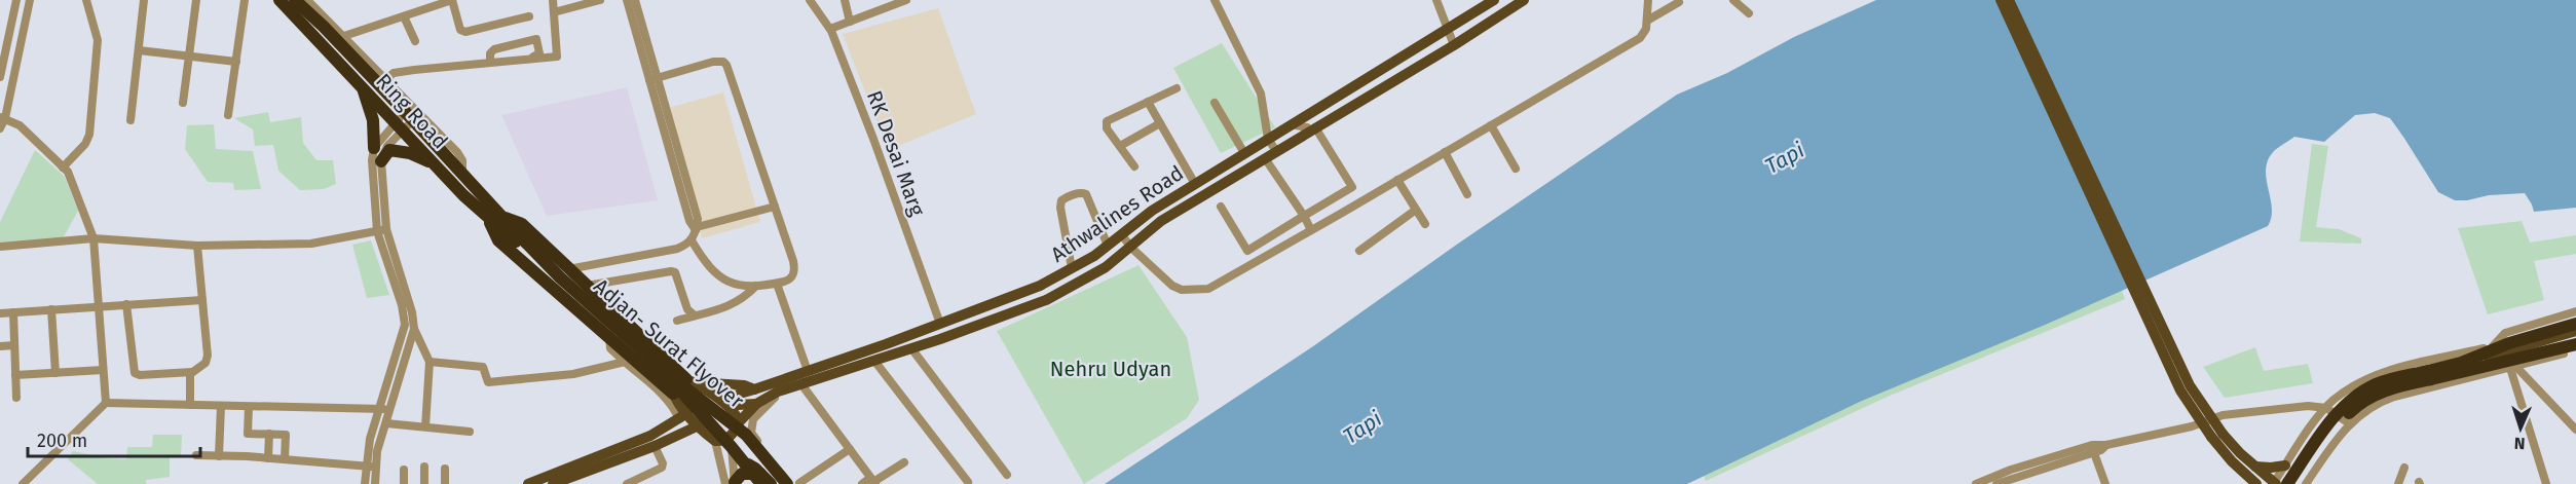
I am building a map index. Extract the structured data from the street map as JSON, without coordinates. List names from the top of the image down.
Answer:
{
  "streets": {
    "highway": ["Ring Road", "Adjan- Surat Flyover"],
    "main road": ["Athwalines Road"],
    "street": ["RK Desai Marg"]
  },
  "crossings": [
    ["Ring Road", "Adjan- Surat Flyover"],
    ["RK Desai Marg", "Athwalines Road"]
  ],
  "water": ["Tapi"],
  "parks": ["Nehru Udyan"],
  "scale_bar": "200 m",
  "north": "bottom"
}
